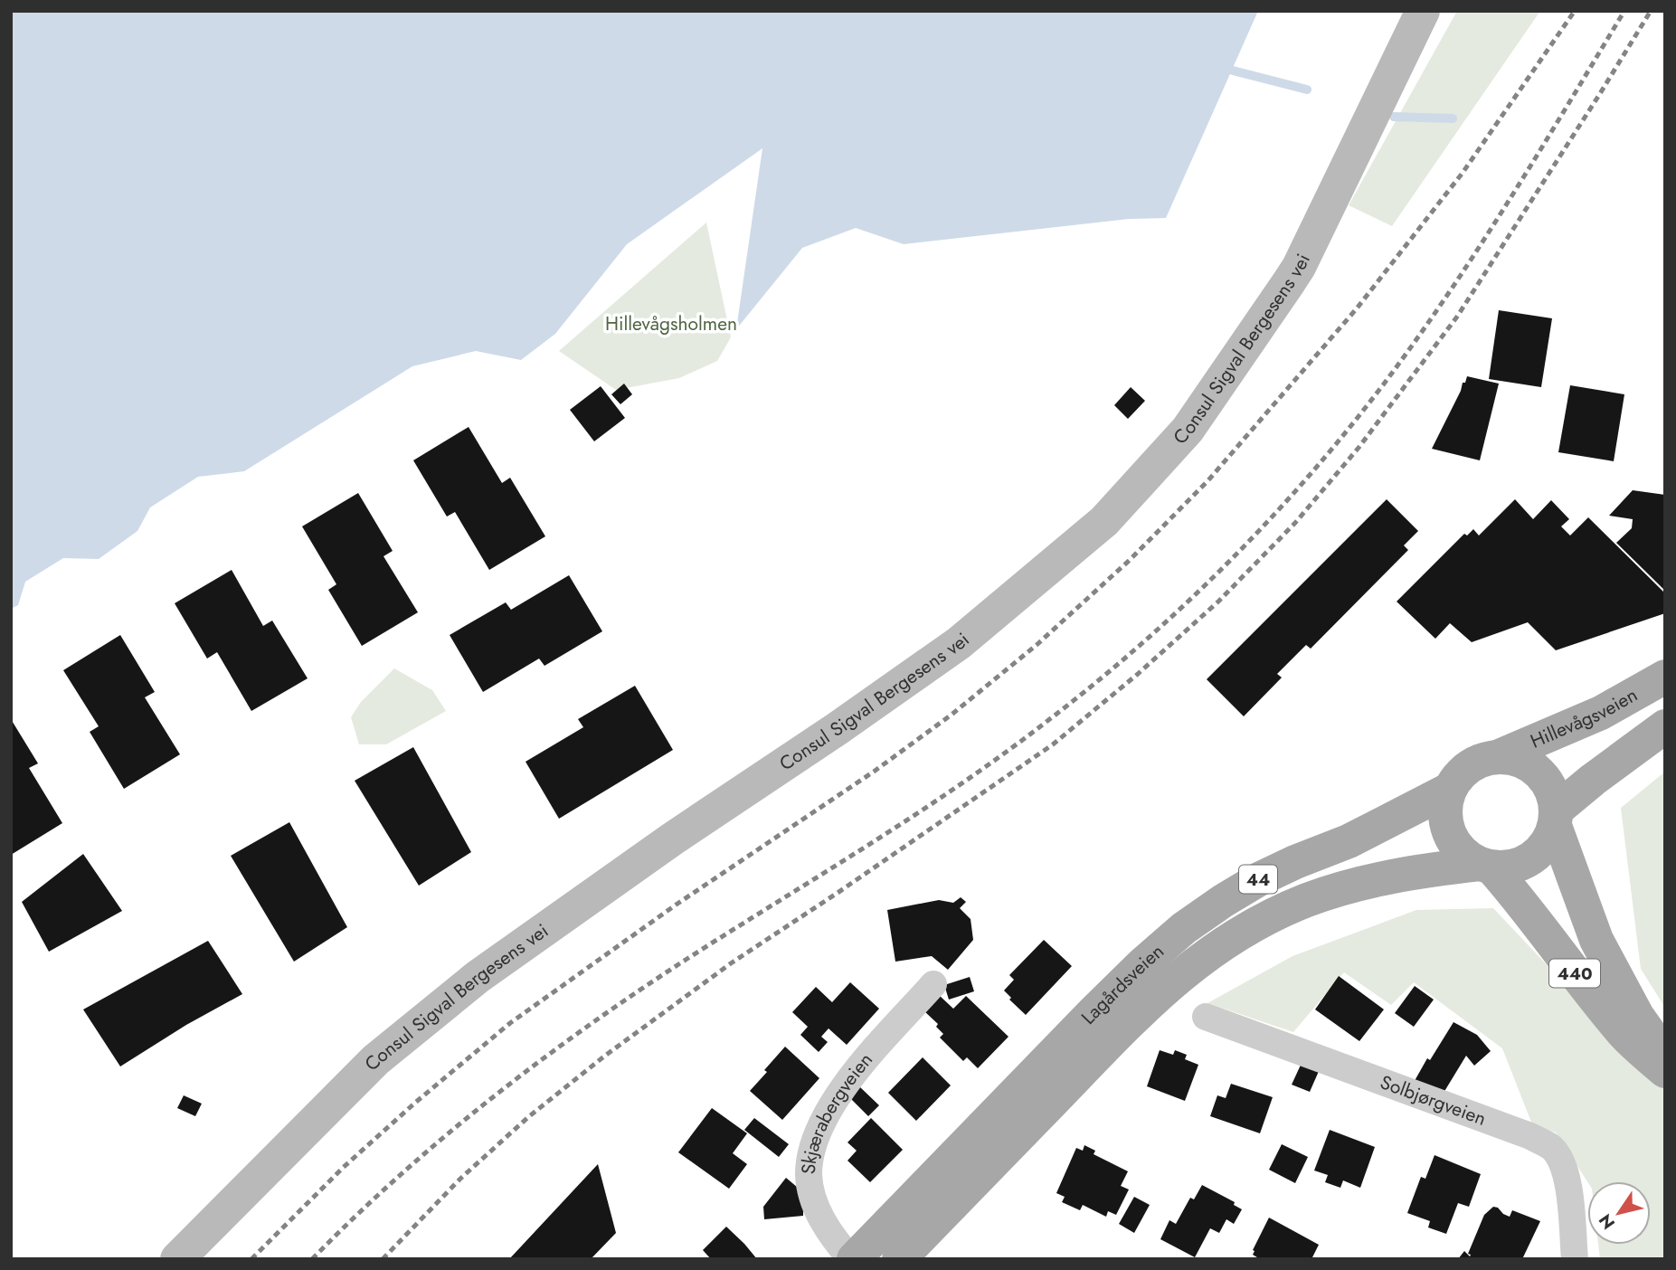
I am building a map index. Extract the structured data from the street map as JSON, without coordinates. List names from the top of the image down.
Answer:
{
  "streets": {
    "main road": [
      "Hillevågsveien",
      "44",
      "440",
      "Lagårdsveien"
    ],
    "street": ["Consul Sigval Bergesens vei", "Solbjørgveien", "Skjærabergveien"]
  },
  "crossings": [
    ["Hillevågsveien", "44"],
    ["Hillevågsveien", "440"],
    ["Hillevågsveien", "Lagårdsveien"],
    ["44", "440"],
    ["44", "Lagårdsveien"],
    ["440", "Lagårdsveien"],
    ["Lagårdsveien", "Skjærabergveien"]
  ],
  "parks": ["Hillevågsholmen"],
  "north": "bottom left"
}
